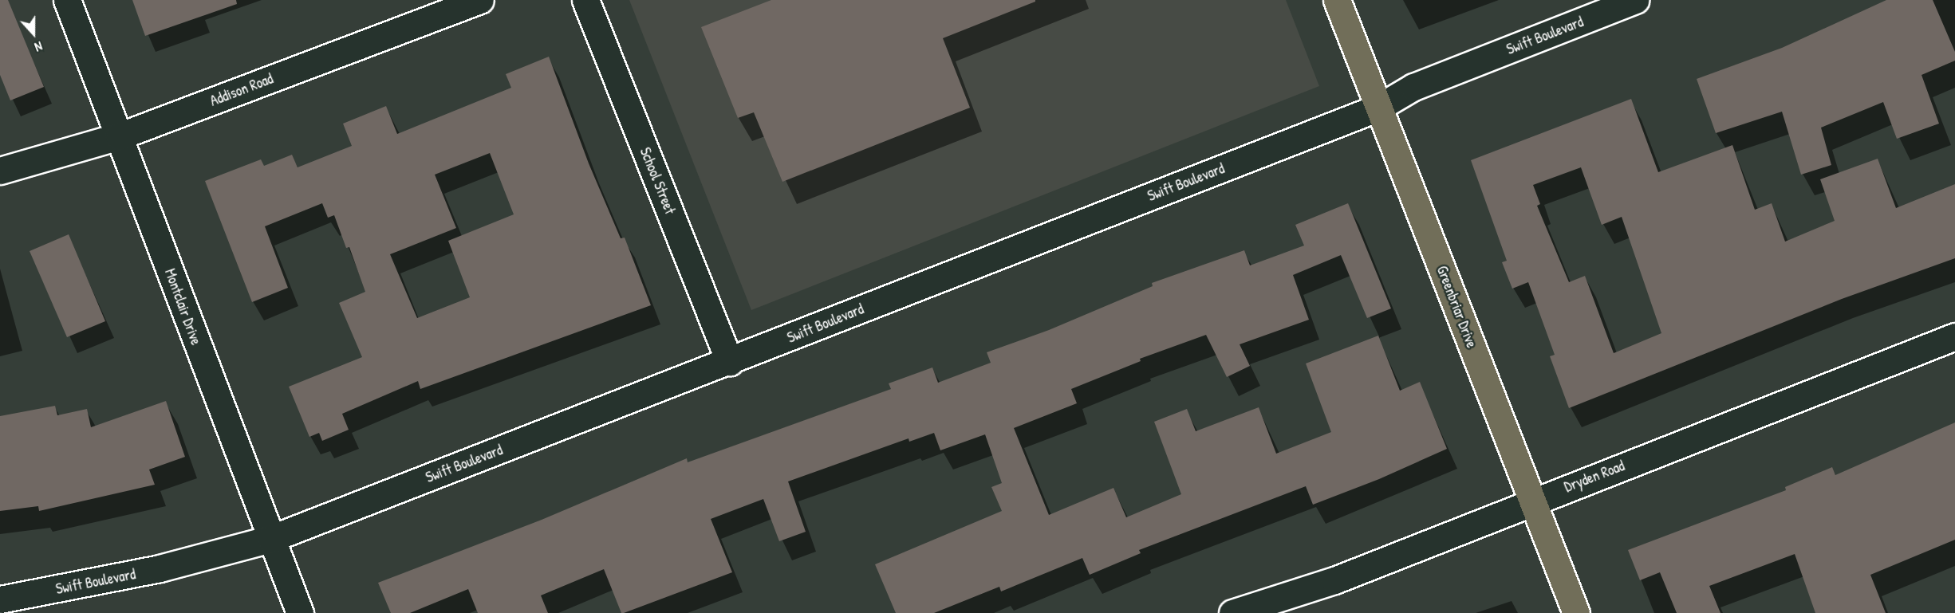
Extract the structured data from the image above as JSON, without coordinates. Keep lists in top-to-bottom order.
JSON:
{
  "streets": {
    "main road": ["Greenbriar Drive"],
    "street": [
      "Swift Boulevard",
      "Addison Road",
      "School Street",
      "Montclair Drive",
      "Dryden Road"
    ]
  },
  "crossings": [
    ["Swift Boulevard", "School Street"],
    ["Swift Boulevard", "Montclair Drive"],
    ["Swift Boulevard", "Greenbriar Drive"],
    ["Addison Road", "Montclair Drive"],
    ["Greenbriar Drive", "Dryden Road"]
  ],
  "north": "bottom"
}
